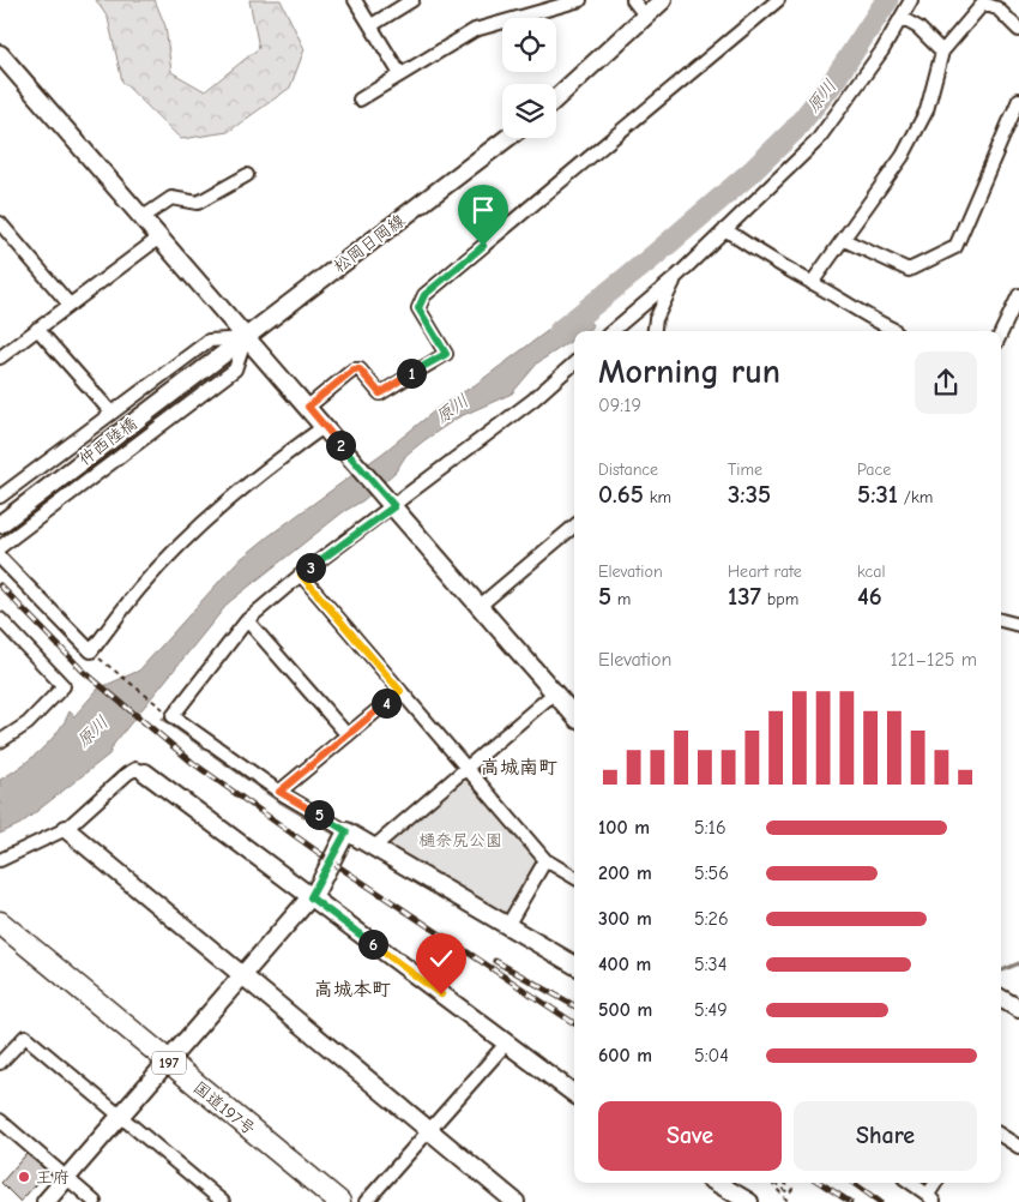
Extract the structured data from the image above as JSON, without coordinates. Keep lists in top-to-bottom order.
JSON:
{
  "streets": {
    "highway": ["197", "国道197号"],
    "street": ["松岡日岡線", "仲西陸橋"]
  },
  "crossings": [
    ["松岡日岡線", "仲西陸橋"]
  ],
  "districts": ["高城南町", "高城本町"],
  "water": ["原川"],
  "parks": ["樋奈尻公園"],
  "places": ["王府"],
  "page": {
    "heading": ["Morning run", "09:19"],
    "pins": [
      "1",
      "2",
      "3",
      "4",
      "5",
      "6"
    ],
    "stats": [
      ["Distance", "0.65 km"],
      ["Time", "3:35"],
      ["Pace", "5:31 /km"],
      ["Elevation", "5 m"],
      ["Heart rate", "137 bpm"],
      ["kcal", "46"]
    ],
    "chart": ["Elevation", "121–125 m"],
    "list": [
      {
        "name": "100 m",
        "note": "5:16"
      },
      {
        "name": "200 m",
        "note": "5:56"
      },
      {
        "name": "300 m",
        "note": "5:26"
      },
      {
        "name": "400 m",
        "note": "5:34"
      },
      {
        "name": "500 m",
        "note": "5:49"
      },
      {
        "name": "600 m",
        "note": "5:04"
      }
    ],
    "buttons": ["Save", "Share"]
  }
}
